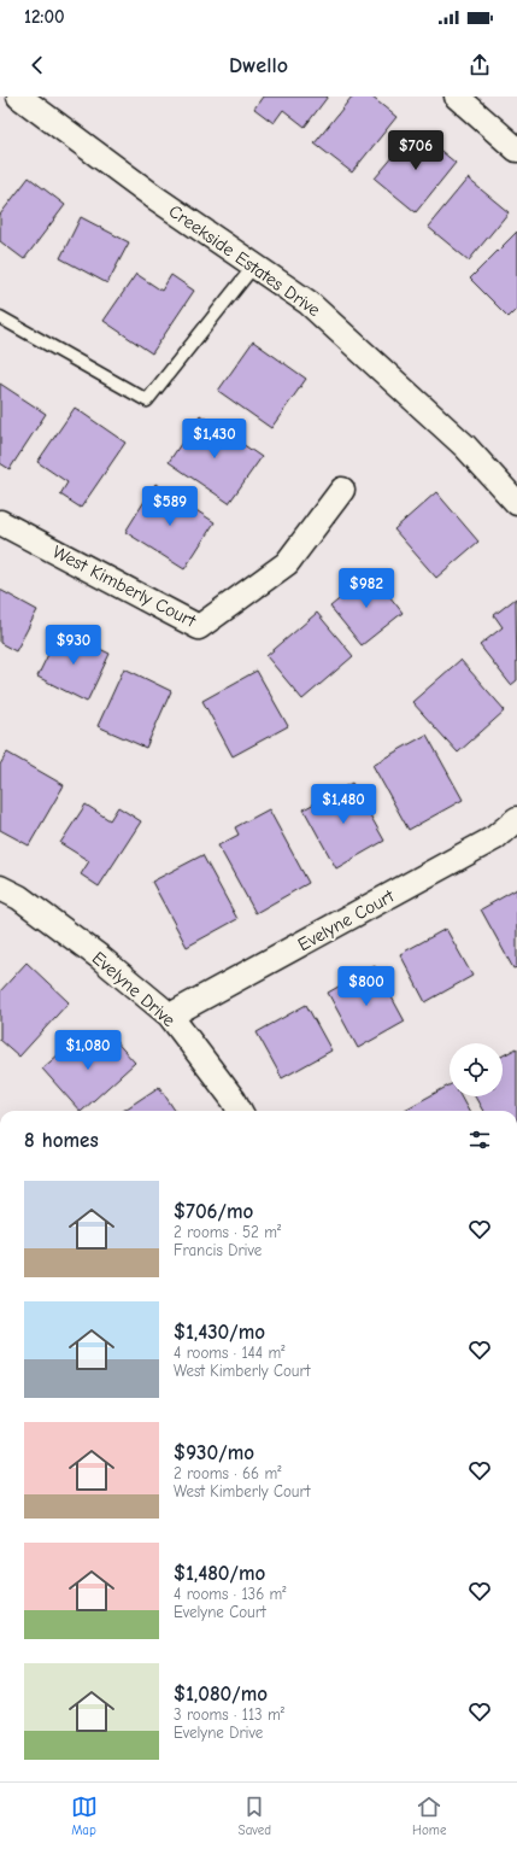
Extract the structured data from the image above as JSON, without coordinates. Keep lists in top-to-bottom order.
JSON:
{
  "streets": {
    "street": [
      "Creekside Estates Drive",
      "West Kimberly Court",
      "Evelyne Court",
      "Evelyne Drive"
    ]
  },
  "crossings": [
    ["Evelyne Court", "Evelyne Drive"]
  ],
  "page": {
    "status": "12:00",
    "header": "Dwello",
    "price": [
      "$706",
      "$1,430",
      "$589",
      "$982",
      "$930",
      "$1,480",
      "$800",
      "$1,080"
    ],
    "heading": "8 homes",
    "list": [
      {
        "name": "$706/mo",
        "note": "2 rooms · 52 m² · Francis Drive"
      },
      {
        "name": "$1,430/mo",
        "note": "4 rooms · 144 m² · West Kimberly Court"
      },
      {
        "name": "$930/mo",
        "note": "2 rooms · 66 m² · West Kimberly Court"
      },
      {
        "name": "$1,480/mo",
        "note": "4 rooms · 136 m² · Evelyne Court"
      },
      {
        "name": "$1,080/mo",
        "note": "3 rooms · 113 m² · Evelyne Drive"
      }
    ],
    "tabs": ["Map", "Saved", "Home"]
  }
}
